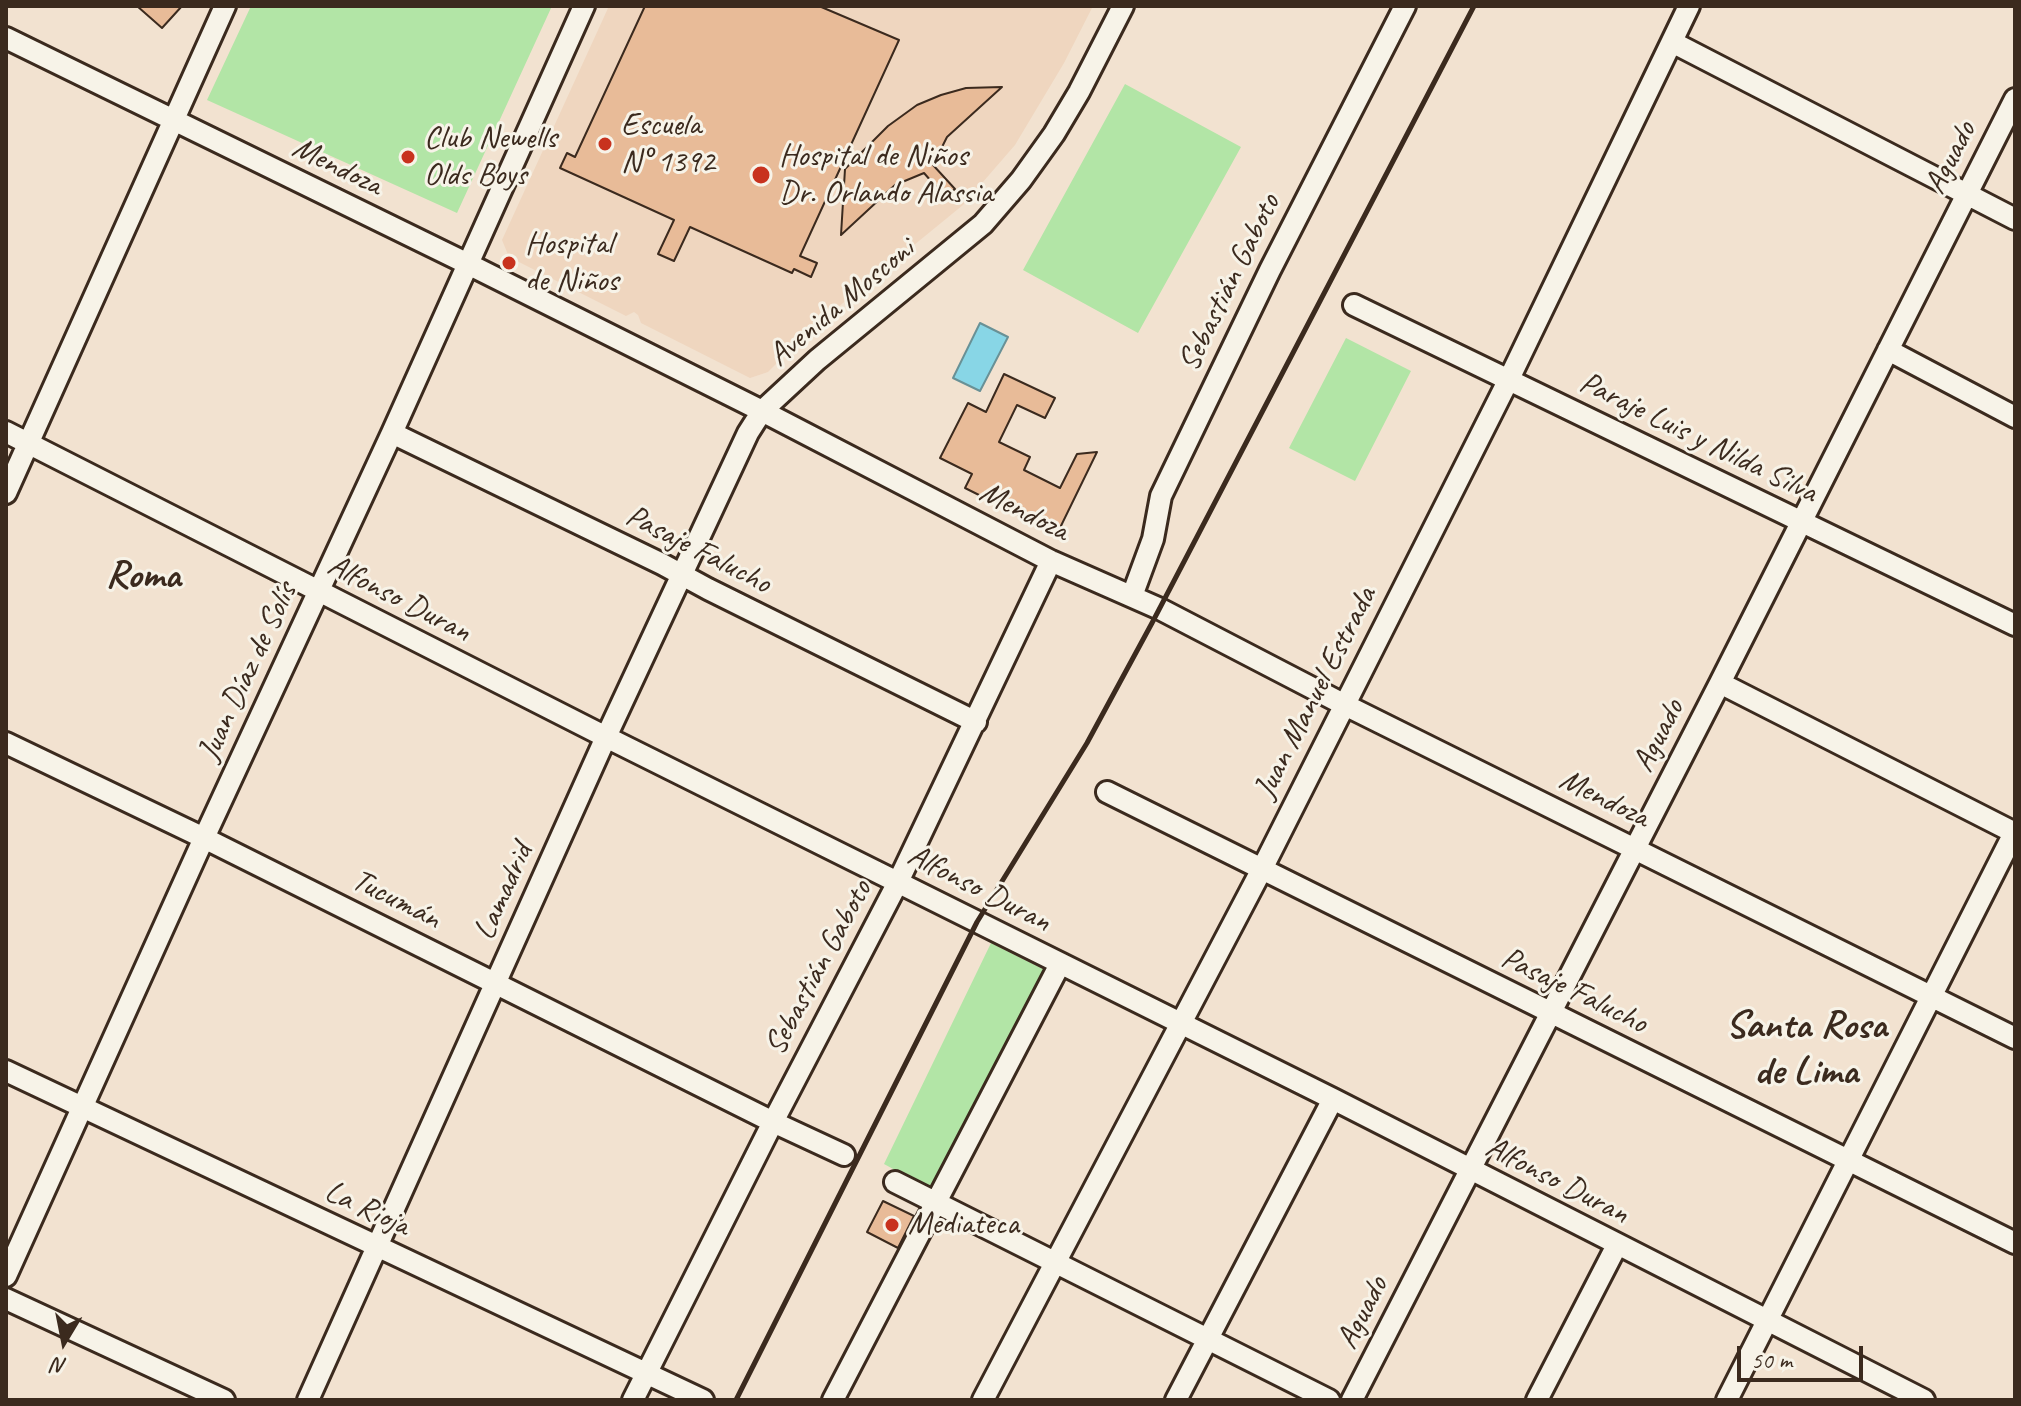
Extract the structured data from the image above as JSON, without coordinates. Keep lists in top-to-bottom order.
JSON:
{
  "streets": {
    "street": [
      "Aguado",
      "Mendoza",
      "Sebastián Gaboto",
      "Avenida Mosconi",
      "Paraje Luis y Nilda Silva",
      "Pasaje Falucho",
      "Alfonso Duran",
      "Juan Díaz de Solís",
      "Juan Manuel Estrada",
      "Lamadrid",
      "Tucumán",
      "La Rioja"
    ]
  },
  "crossings": [
    ["Aguado", "Mendoza"],
    ["Aguado", "Paraje Luis y Nilda Silva"],
    ["Aguado", "Pasaje Falucho"],
    ["Aguado", "Alfonso Duran"],
    ["Mendoza", "Sebastián Gaboto"],
    ["Mendoza", "Avenida Mosconi"],
    ["Mendoza", "Juan Díaz de Solís"],
    ["Mendoza", "Juan Manuel Estrada"],
    ["Mendoza", "Lamadrid"],
    ["Sebastián Gaboto", "Pasaje Falucho"],
    ["Sebastián Gaboto", "Alfonso Duran"],
    ["Sebastián Gaboto", "Tucumán"],
    ["Sebastián Gaboto", "La Rioja"],
    ["Avenida Mosconi", "Lamadrid"],
    ["Paraje Luis y Nilda Silva", "Juan Manuel Estrada"],
    ["Pasaje Falucho", "Juan Díaz de Solís"],
    ["Pasaje Falucho", "Juan Manuel Estrada"],
    ["Pasaje Falucho", "Lamadrid"],
    ["Alfonso Duran", "Juan Díaz de Solís"],
    ["Alfonso Duran", "Juan Manuel Estrada"],
    ["Alfonso Duran", "Lamadrid"],
    ["Juan Díaz de Solís", "Tucumán"],
    ["Juan Díaz de Solís", "La Rioja"],
    ["Lamadrid", "Tucumán"],
    ["Lamadrid", "La Rioja"]
  ],
  "districts": ["Roma", "Santa Rosa de Lima"],
  "places": [
    "Escuela N° 1392",
    "Club Newells Olds Boys",
    "Hospital de Niños Dr. Orlando Alassia",
    "Hospital de Niños",
    "Mediateca"
  ],
  "scale_bar": "50 m",
  "north": "bottom"
}
